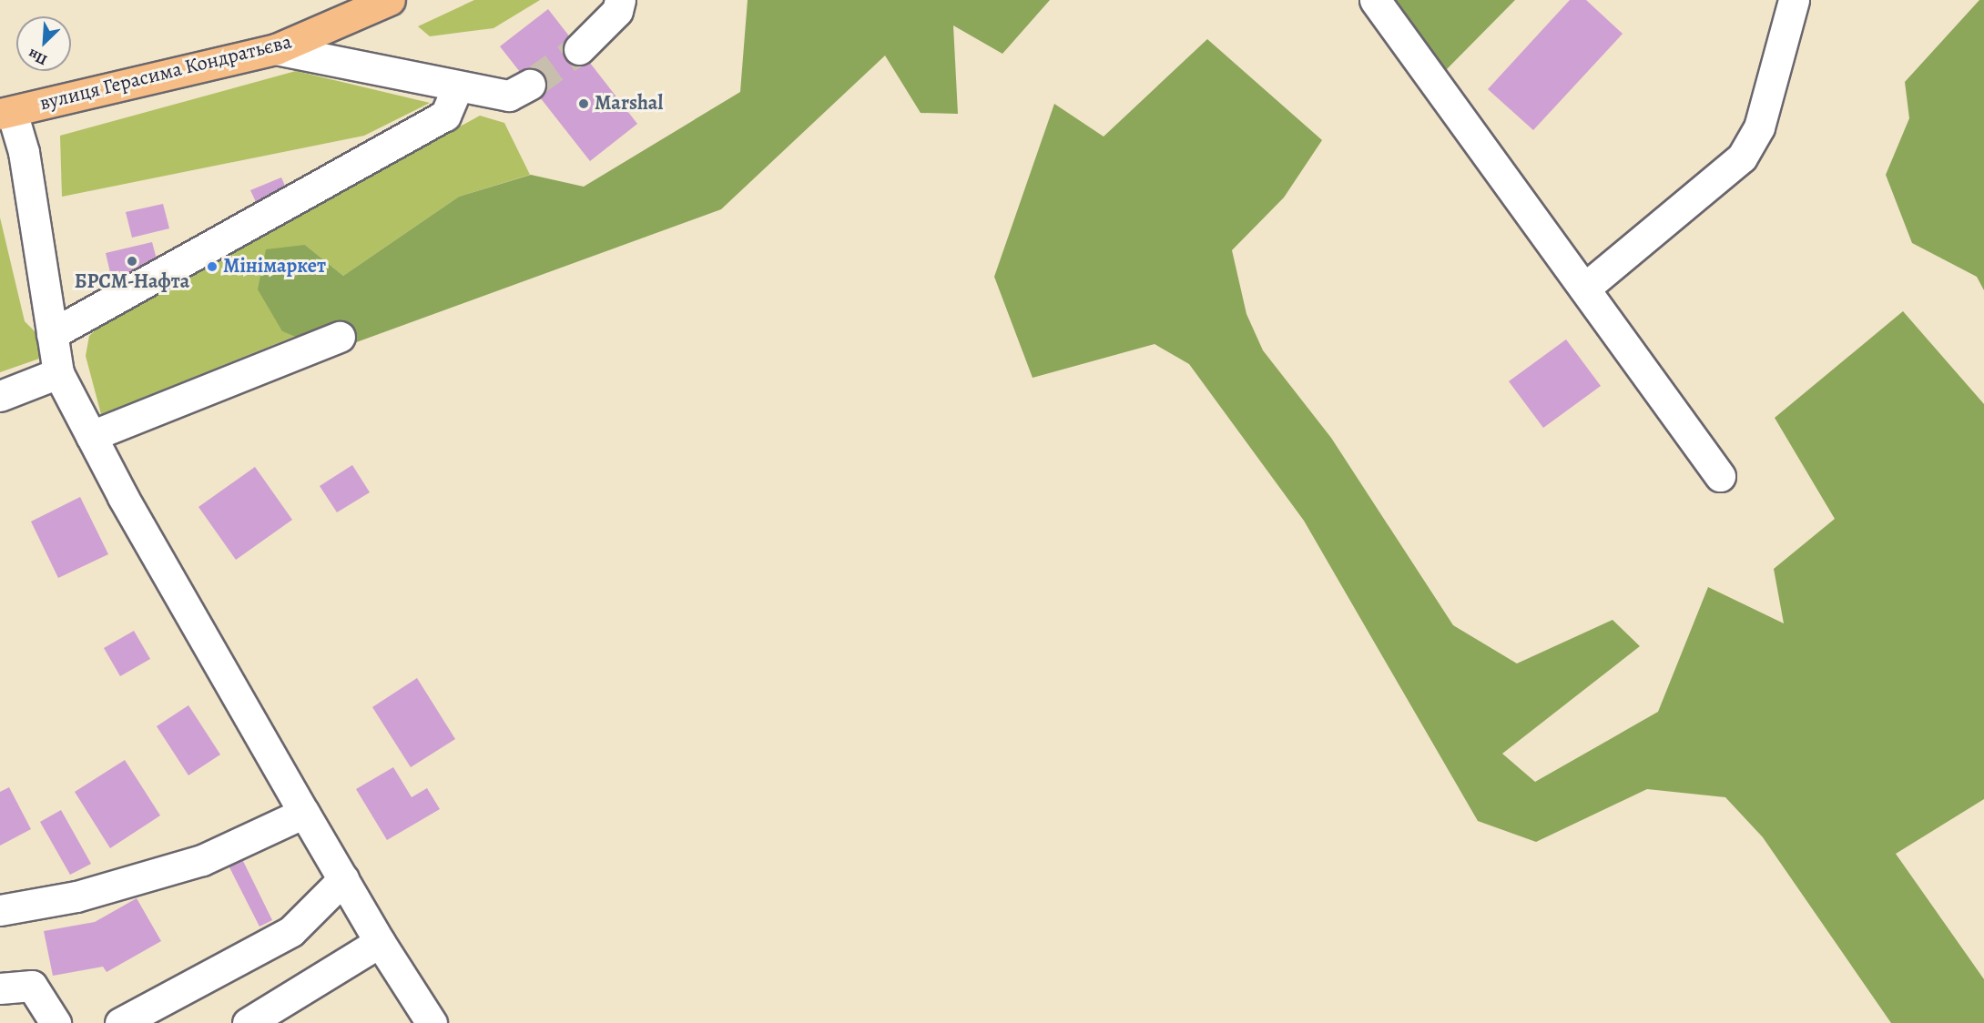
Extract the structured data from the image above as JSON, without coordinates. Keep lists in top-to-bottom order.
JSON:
{
  "streets": {
    "main road": ["вулиця Герасима Кондратьєва"]
  },
  "places": ["Marshal", "БРСМ-Нафта", "Мінімаркет"],
  "north": "bottom left"
}
